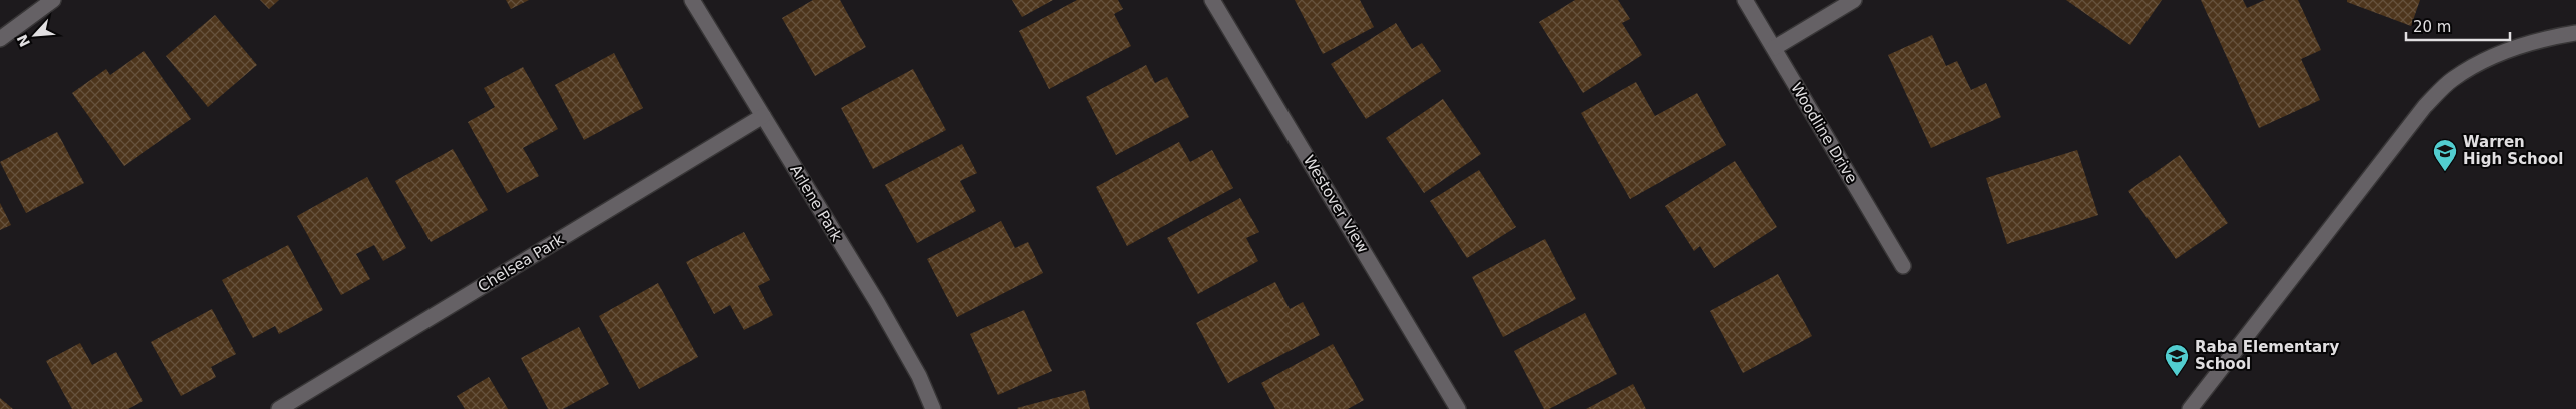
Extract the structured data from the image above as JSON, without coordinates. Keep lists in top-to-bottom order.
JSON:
{
  "streets": {
    "street": [
      "Woodline Drive",
      "Arlene Park",
      "Westover View",
      "Chelsea Park"
    ]
  },
  "crossings": [
    ["Arlene Park", "Chelsea Park"]
  ],
  "places": {
    "school or university": ["Warren High School", "Raba Elementary School"]
  },
  "scale_bar": "20 m",
  "north": "bottom left"
}
